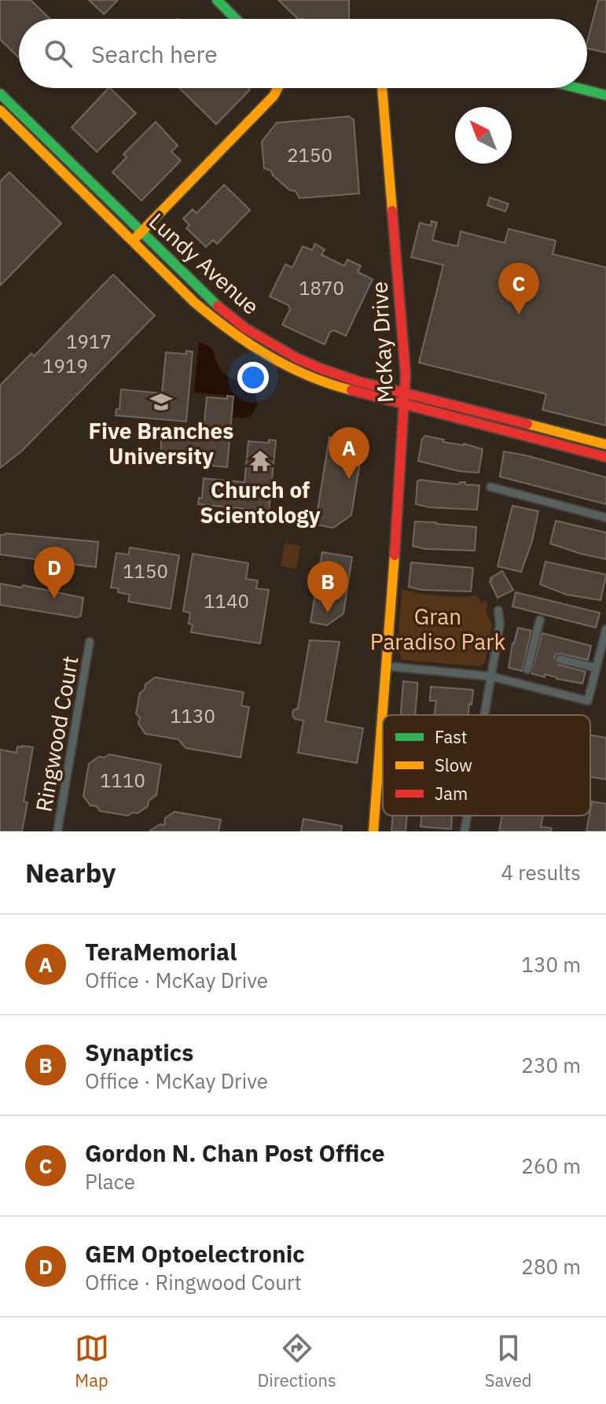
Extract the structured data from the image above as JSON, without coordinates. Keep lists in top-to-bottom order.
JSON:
{
  "streets": {
    "main road": ["Lundy Avenue", "McKay Drive"],
    "street": ["Ringwood Court"]
  },
  "crossings": [
    ["Lundy Avenue", "McKay Drive"]
  ],
  "parks": ["Gran Paradiso Park"],
  "places": {
    "school or university": ["Five Branches University"],
    "temple": ["Church of Scientology"]
  },
  "house_numbers": [
    "2150",
    "1870",
    "1917",
    "1919",
    "1150",
    "1140",
    "1130",
    "1110"
  ],
  "legend": ["Fast", "Slow", "Jam"],
  "north": "top left",
  "page": {
    "search": "Search here",
    "pins": [
      "C",
      "A",
      "D",
      "B"
    ],
    "heading": ["Nearby", "4 results"],
    "list": [
      {
        "mark": "A",
        "name": "TeraMemorial",
        "note": "Office · McKay Drive",
        "value": "130 m"
      },
      {
        "mark": "B",
        "name": "Synaptics",
        "note": "Office · McKay Drive",
        "value": "230 m"
      },
      {
        "mark": "C",
        "name": "Gordon N. Chan Post Office",
        "note": "Place",
        "value": "260 m"
      },
      {
        "mark": "D",
        "name": "GEM Optoelectronic",
        "note": "Office · Ringwood Court",
        "value": "280 m"
      }
    ],
    "nav": ["Map", "Directions", "Saved"]
  }
}
